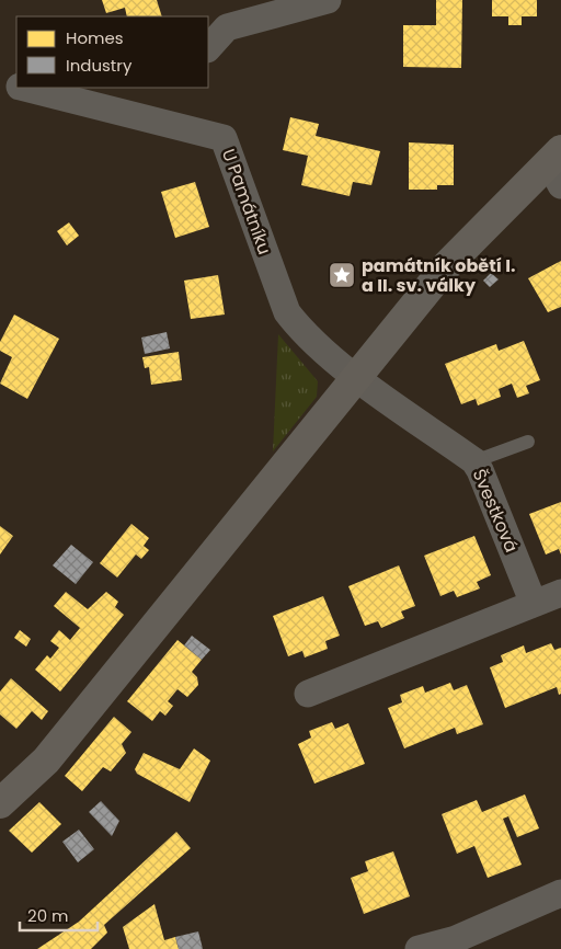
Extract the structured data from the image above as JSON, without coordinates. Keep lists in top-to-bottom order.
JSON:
{
  "streets": {
    "street": ["U Památníku", "Švestková"]
  },
  "crossings": [
    ["U Památníku", "Švestková"]
  ],
  "places": {
    "place": ["památník obětí I. a II. sv. války"]
  },
  "legend": ["Homes", "Industry"],
  "scale_bar": "20 m"
}
